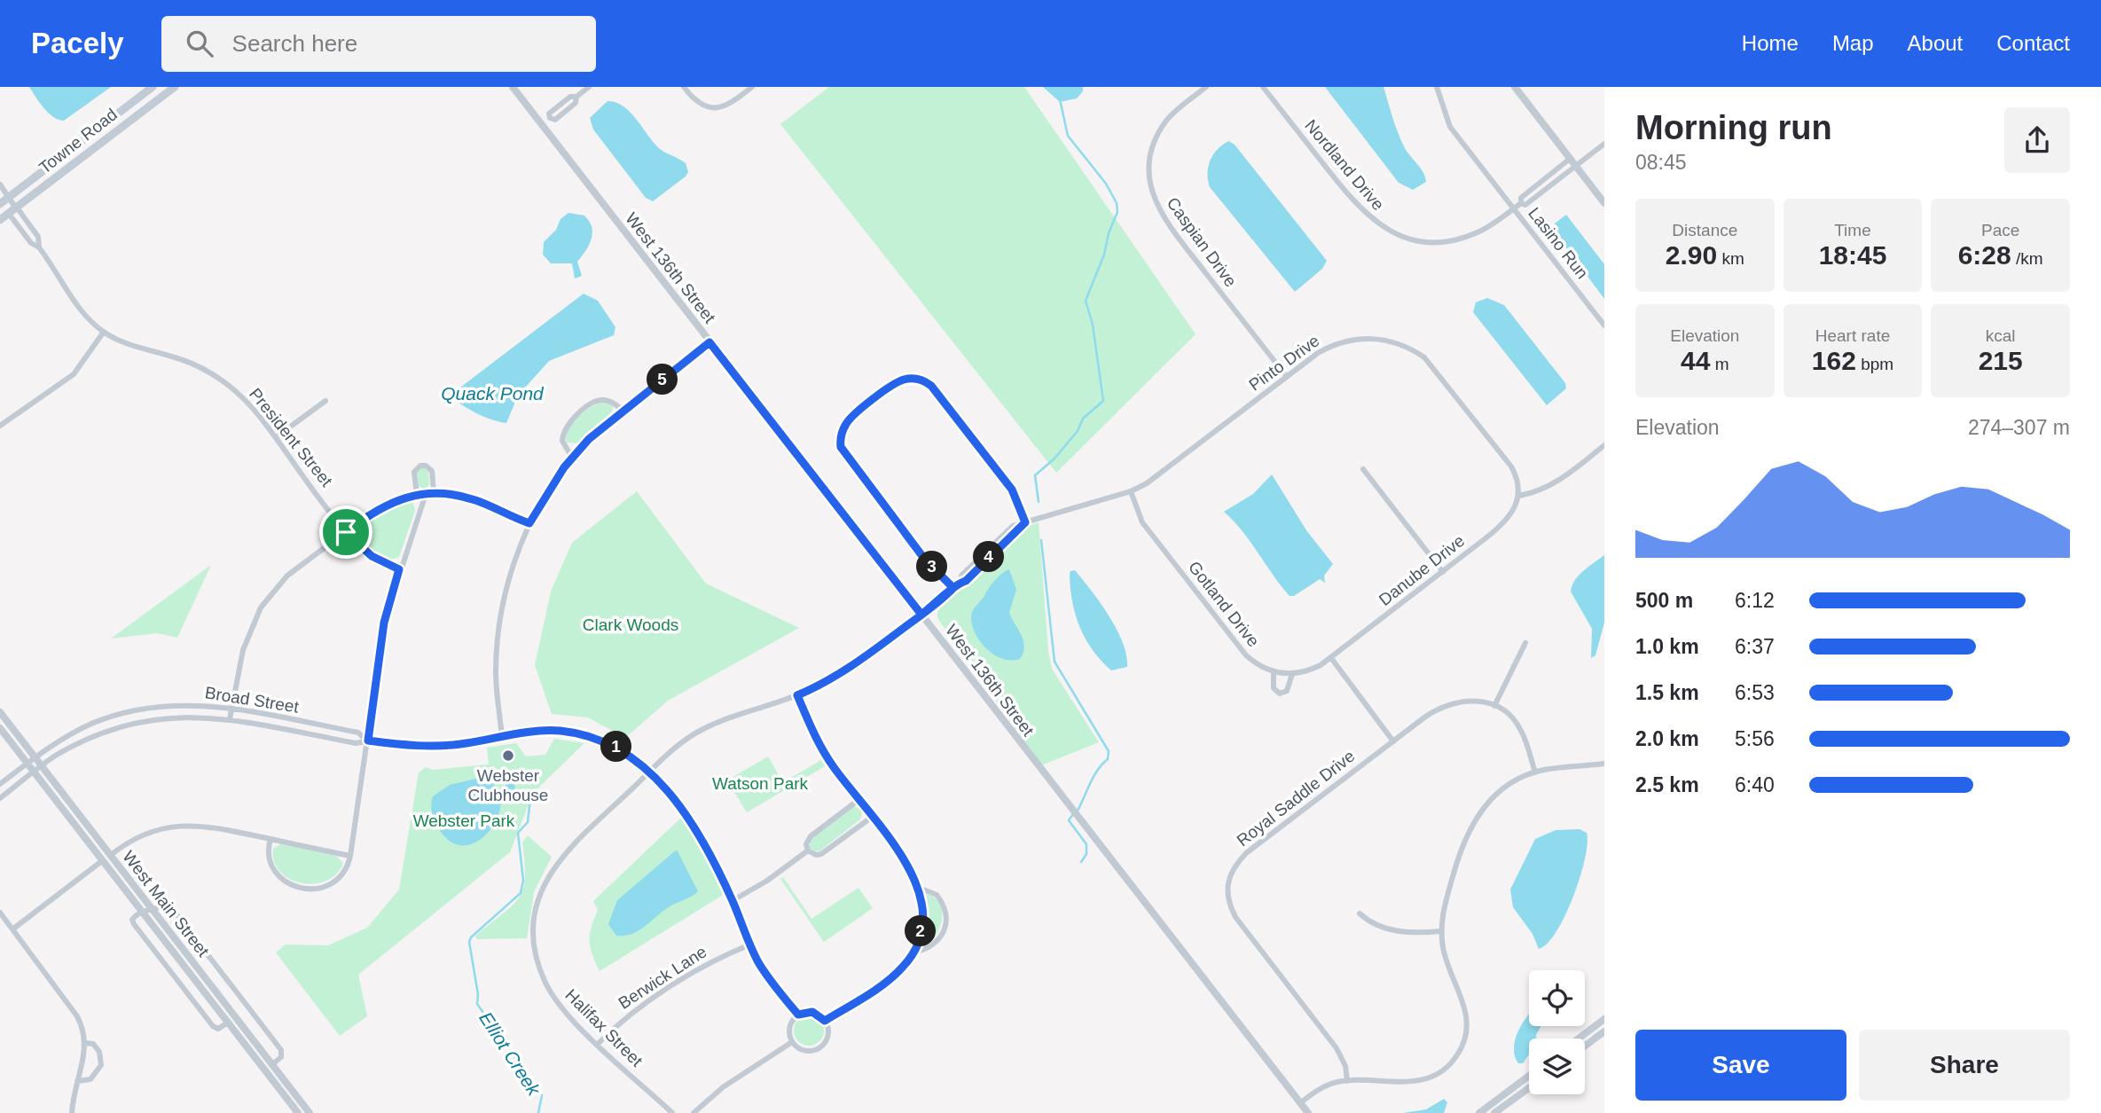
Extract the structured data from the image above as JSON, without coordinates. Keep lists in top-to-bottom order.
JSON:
{
  "streets": {
    "main road": ["Towne Road"],
    "street": [
      "Nordland Drive",
      "Caspian Drive",
      "Lasino Run",
      "West 136th Street",
      "Pinto Drive",
      "President Street",
      "Danube Drive",
      "Gotland Drive",
      "Broad Street",
      "Royal Saddle Drive",
      "West Main Street",
      "Berwick Lane",
      "Halifax Street"
    ]
  },
  "crossings": [
    ["Towne Road", "President Street"],
    ["Nordland Drive", "Lasino Run"],
    ["Caspian Drive", "Pinto Drive"],
    ["West 136th Street", "Pinto Drive"],
    ["Pinto Drive", "Danube Drive"],
    ["Pinto Drive", "Gotland Drive"],
    ["Pinto Drive", "Halifax Street"],
    ["Danube Drive", "Gotland Drive"],
    ["Broad Street", "West Main Street"],
    ["Broad Street", "Berwick Lane"],
    ["Broad Street", "Halifax Street"],
    ["Berwick Lane", "Halifax Street"]
  ],
  "water": ["Quack Pond", "Elliot Creek"],
  "parks": ["Clark Woods", "Watson Park", "Webster Park"],
  "places": ["Webster Clubhouse"],
  "page": {
    "header": "Pacely",
    "search": "Search here",
    "nav": [
      "Home",
      "Map",
      "About",
      "Contact"
    ],
    "heading": ["Morning run", "08:45"],
    "stats": [
      ["Distance", "2.90 km"],
      ["Time", "18:45"],
      ["Pace", "6:28 /km"],
      ["Elevation", "44 m"],
      ["Heart rate", "162 bpm"],
      ["kcal", "215"]
    ],
    "pins": [
      "5",
      "4",
      "3",
      "1",
      "2"
    ],
    "chart": ["Elevation", "274–307 m"],
    "list": [
      {
        "name": "500 m",
        "note": "6:12"
      },
      {
        "name": "1.0 km",
        "note": "6:37"
      },
      {
        "name": "1.5 km",
        "note": "6:53"
      },
      {
        "name": "2.0 km",
        "note": "5:56"
      },
      {
        "name": "2.5 km",
        "note": "6:40"
      }
    ],
    "buttons": ["Save", "Share"]
  }
}
